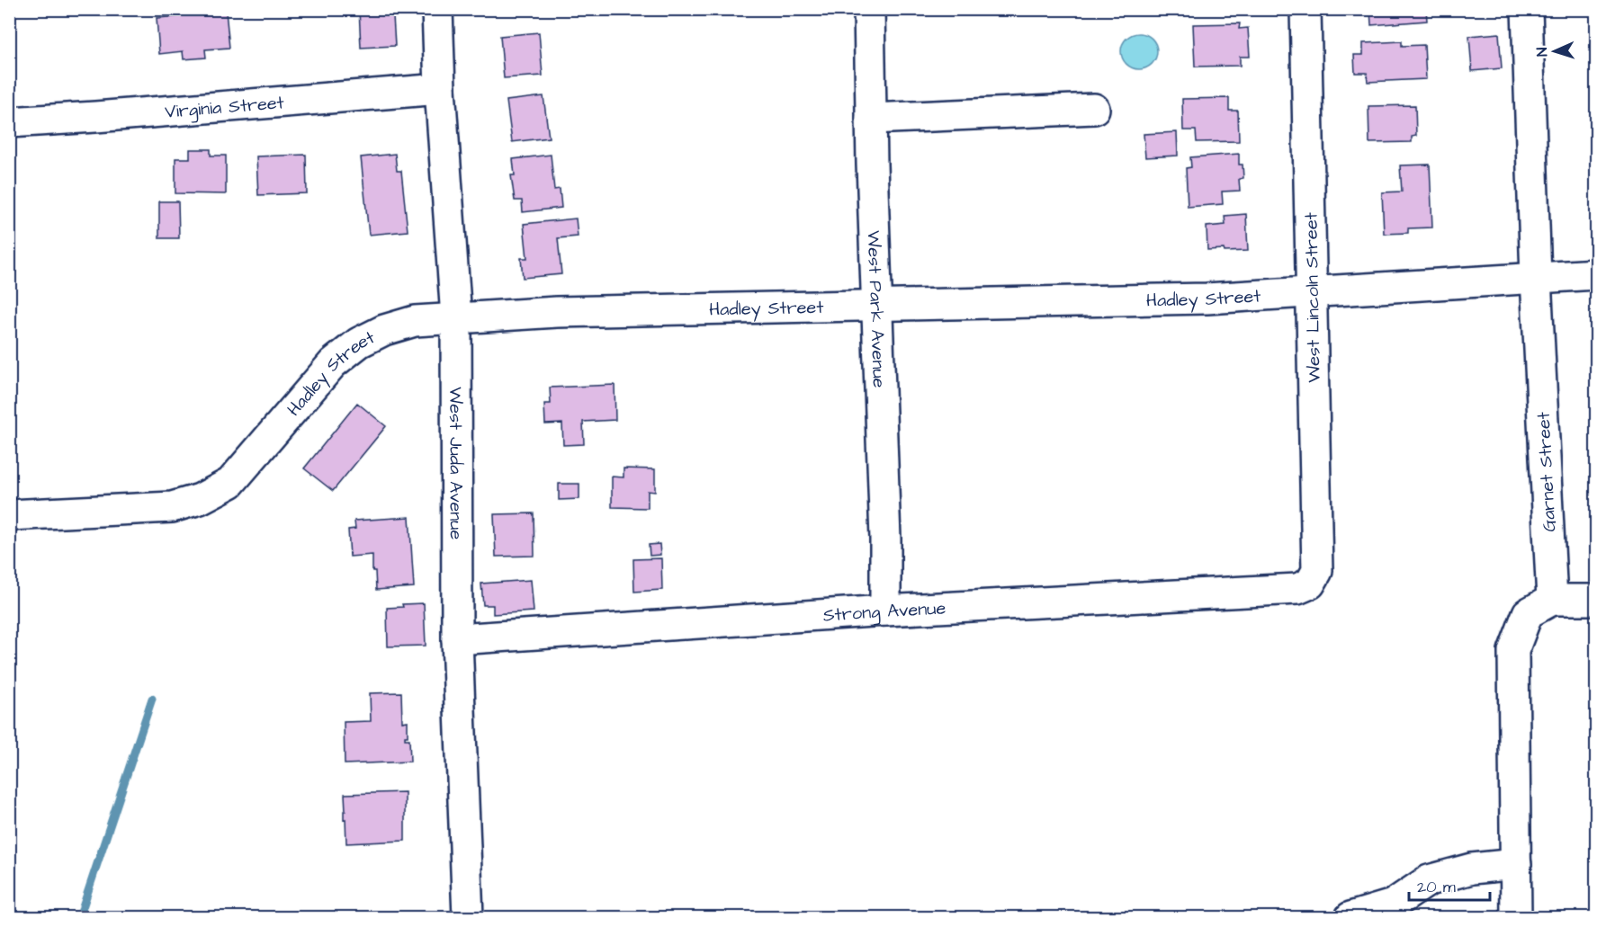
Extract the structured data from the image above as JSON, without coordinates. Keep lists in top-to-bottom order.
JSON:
{
  "streets": {
    "street": [
      "Virginia Street",
      "Hadley Street",
      "West Lincoln Street",
      "West Park Avenue",
      "West Juda Avenue",
      "Garnet Street",
      "Strong Avenue"
    ]
  },
  "crossings": [
    ["Virginia Street", "West Juda Avenue"],
    ["Hadley Street", "West Lincoln Street"],
    ["Hadley Street", "West Park Avenue"],
    ["Hadley Street", "West Juda Avenue"],
    ["Hadley Street", "Garnet Street"],
    ["West Lincoln Street", "Strong Avenue"],
    ["West Park Avenue", "Strong Avenue"],
    ["West Juda Avenue", "Strong Avenue"]
  ],
  "scale_bar": "20 m",
  "north": "left"
}
